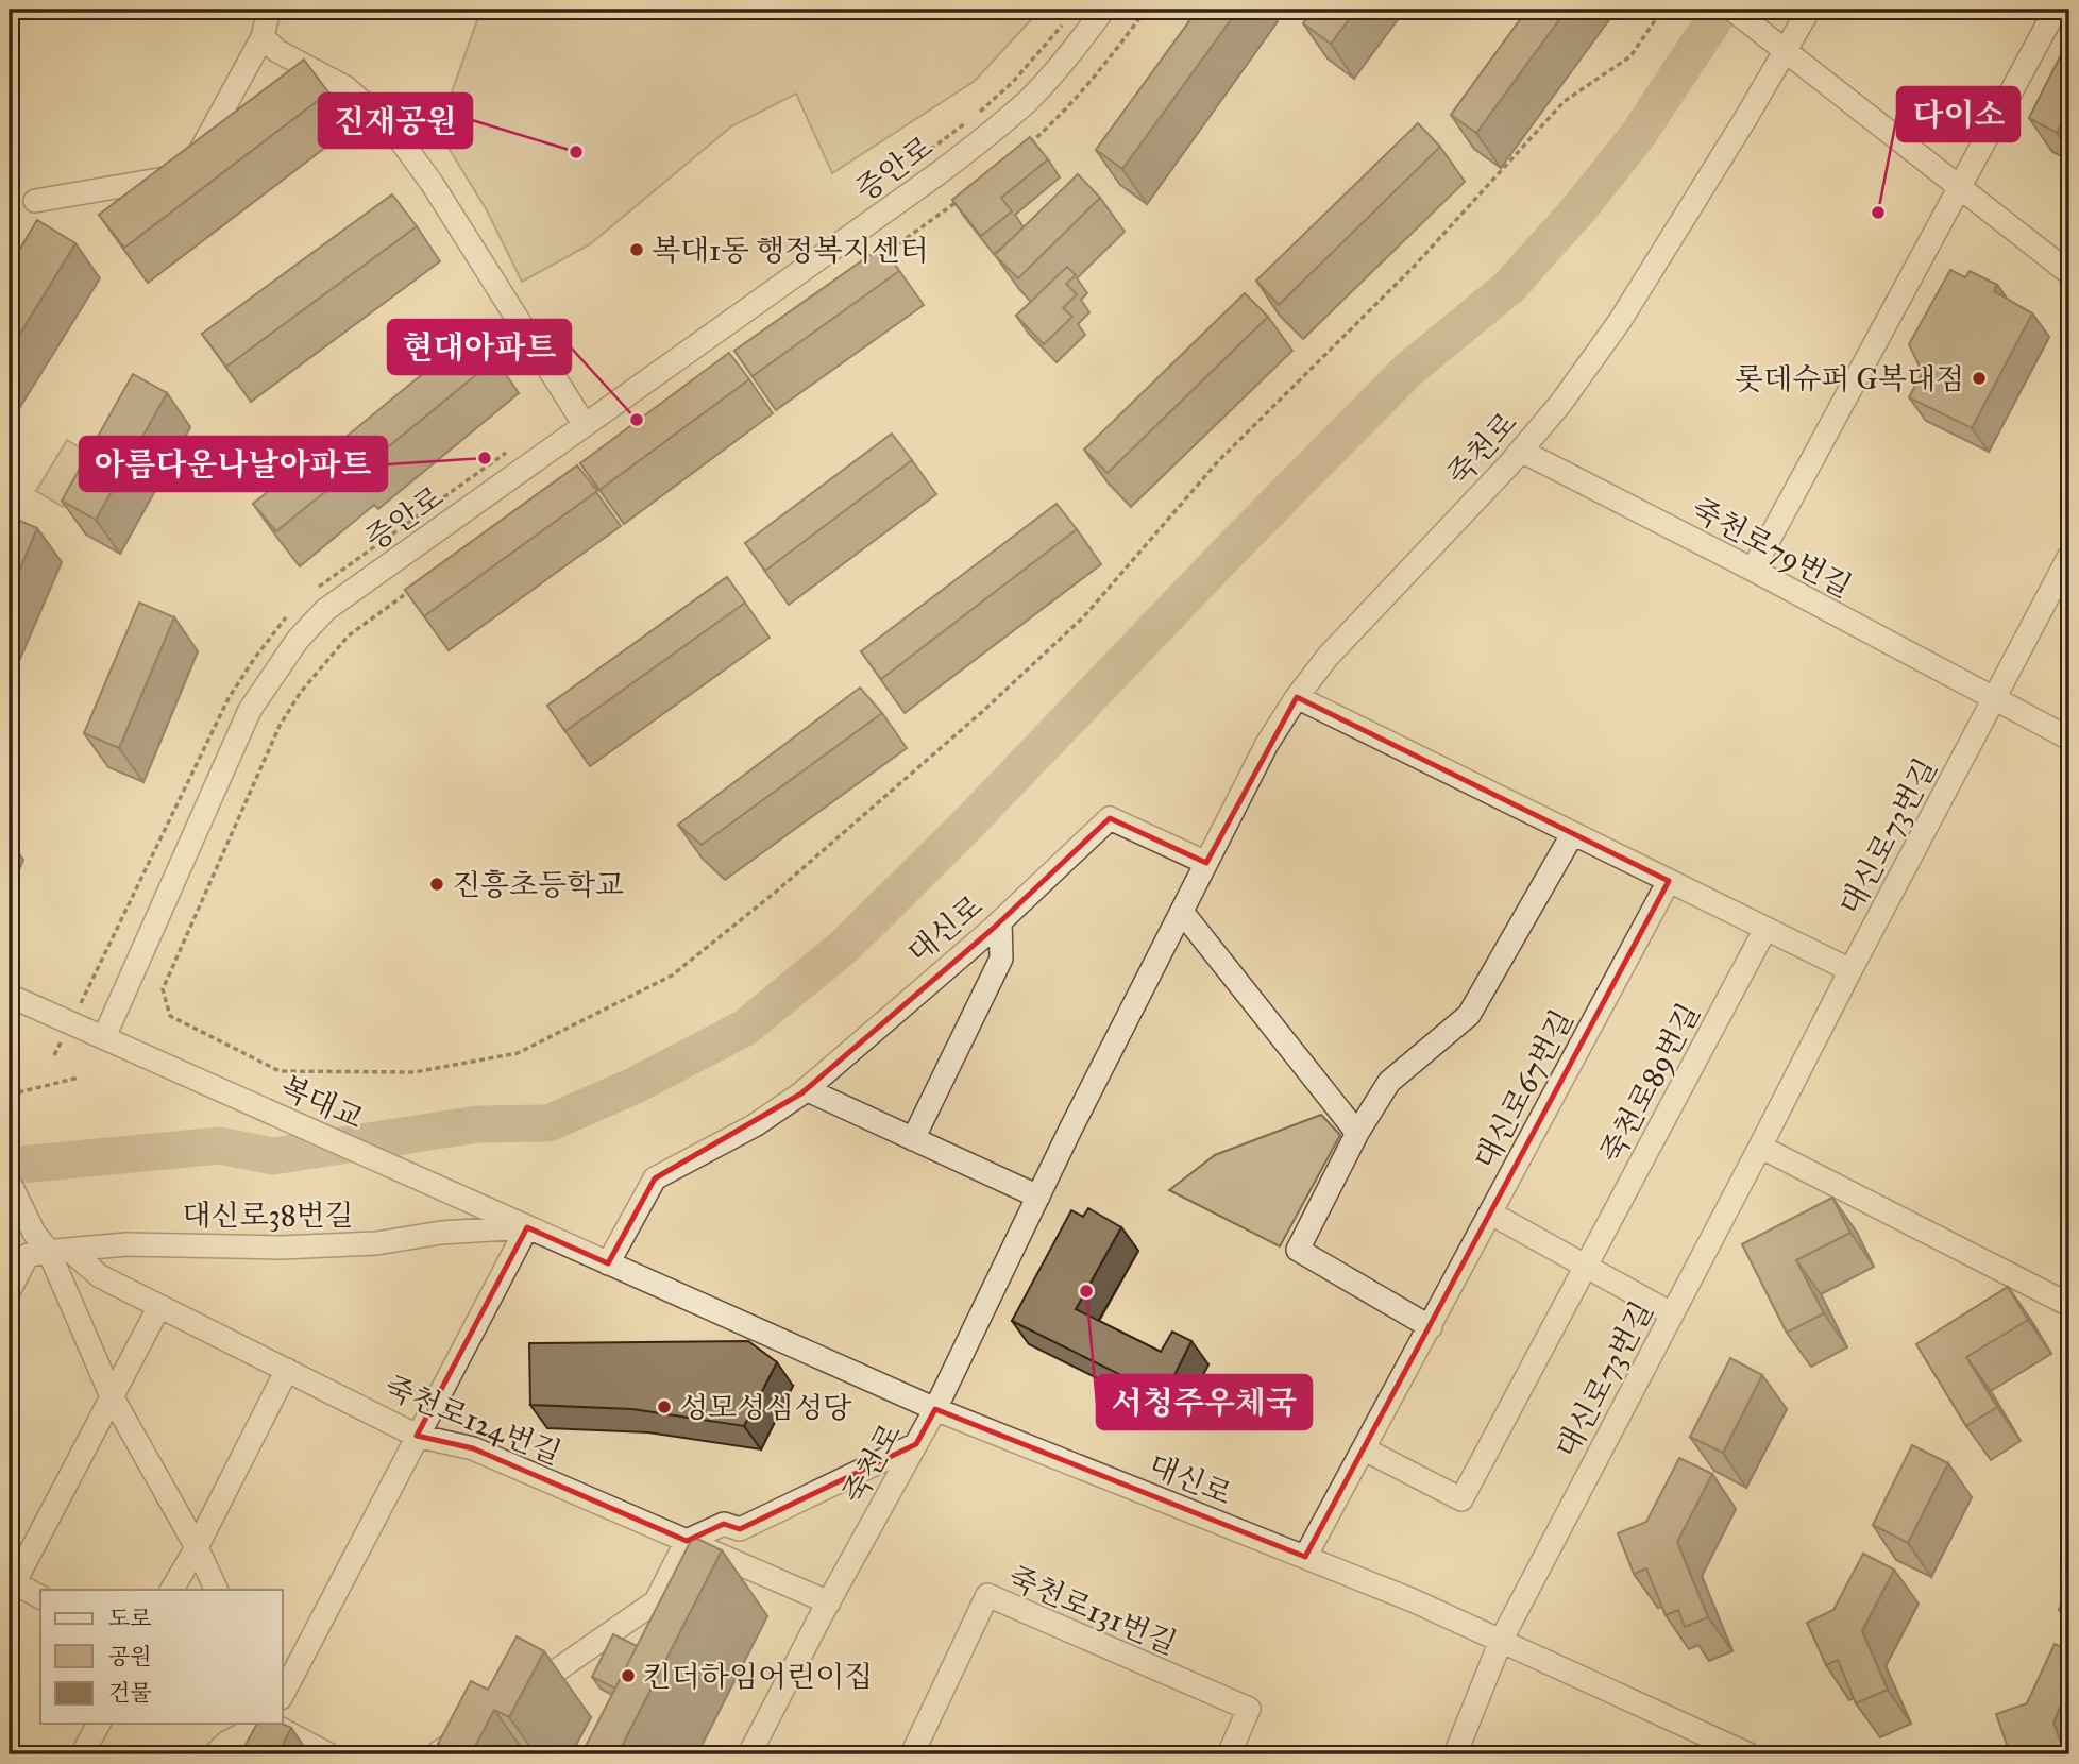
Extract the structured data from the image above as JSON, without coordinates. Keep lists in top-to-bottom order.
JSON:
{
  "streets": {
    "street": [
      "증안로",
      "죽천로",
      "죽천로79번길",
      "대신로73번길",
      "대신로",
      "죽천로89번길",
      "대신로67번길",
      "복대교",
      "대신로38번길",
      "죽천로124번길",
      "죽천로131번길"
    ]
  },
  "crossings": [
    ["증안로", "복대교"],
    ["죽천로", "죽천로79번길"],
    ["죽천로", "대신로"],
    ["죽천로", "죽천로124번길"],
    ["죽천로79번길", "대신로73번길"],
    ["대신로73번길", "대신로"],
    ["대신로", "대신로67번길"],
    ["대신로", "복대교"],
    ["대신로", "대신로38번길"],
    ["복대교", "대신로38번길"],
    ["대신로38번길", "죽천로124번길"]
  ],
  "places": [
    "진재공원",
    "다이소",
    "복대1동 행정복지센터",
    "롯데슈퍼 G복대점",
    "현대아파트",
    "아름다운나날아파트",
    "진흥초등학교",
    "서청주우체국",
    "성모성심성당",
    "킨더하임어린이집"
  ],
  "legend": ["도로", "공원", "건물"]
}
